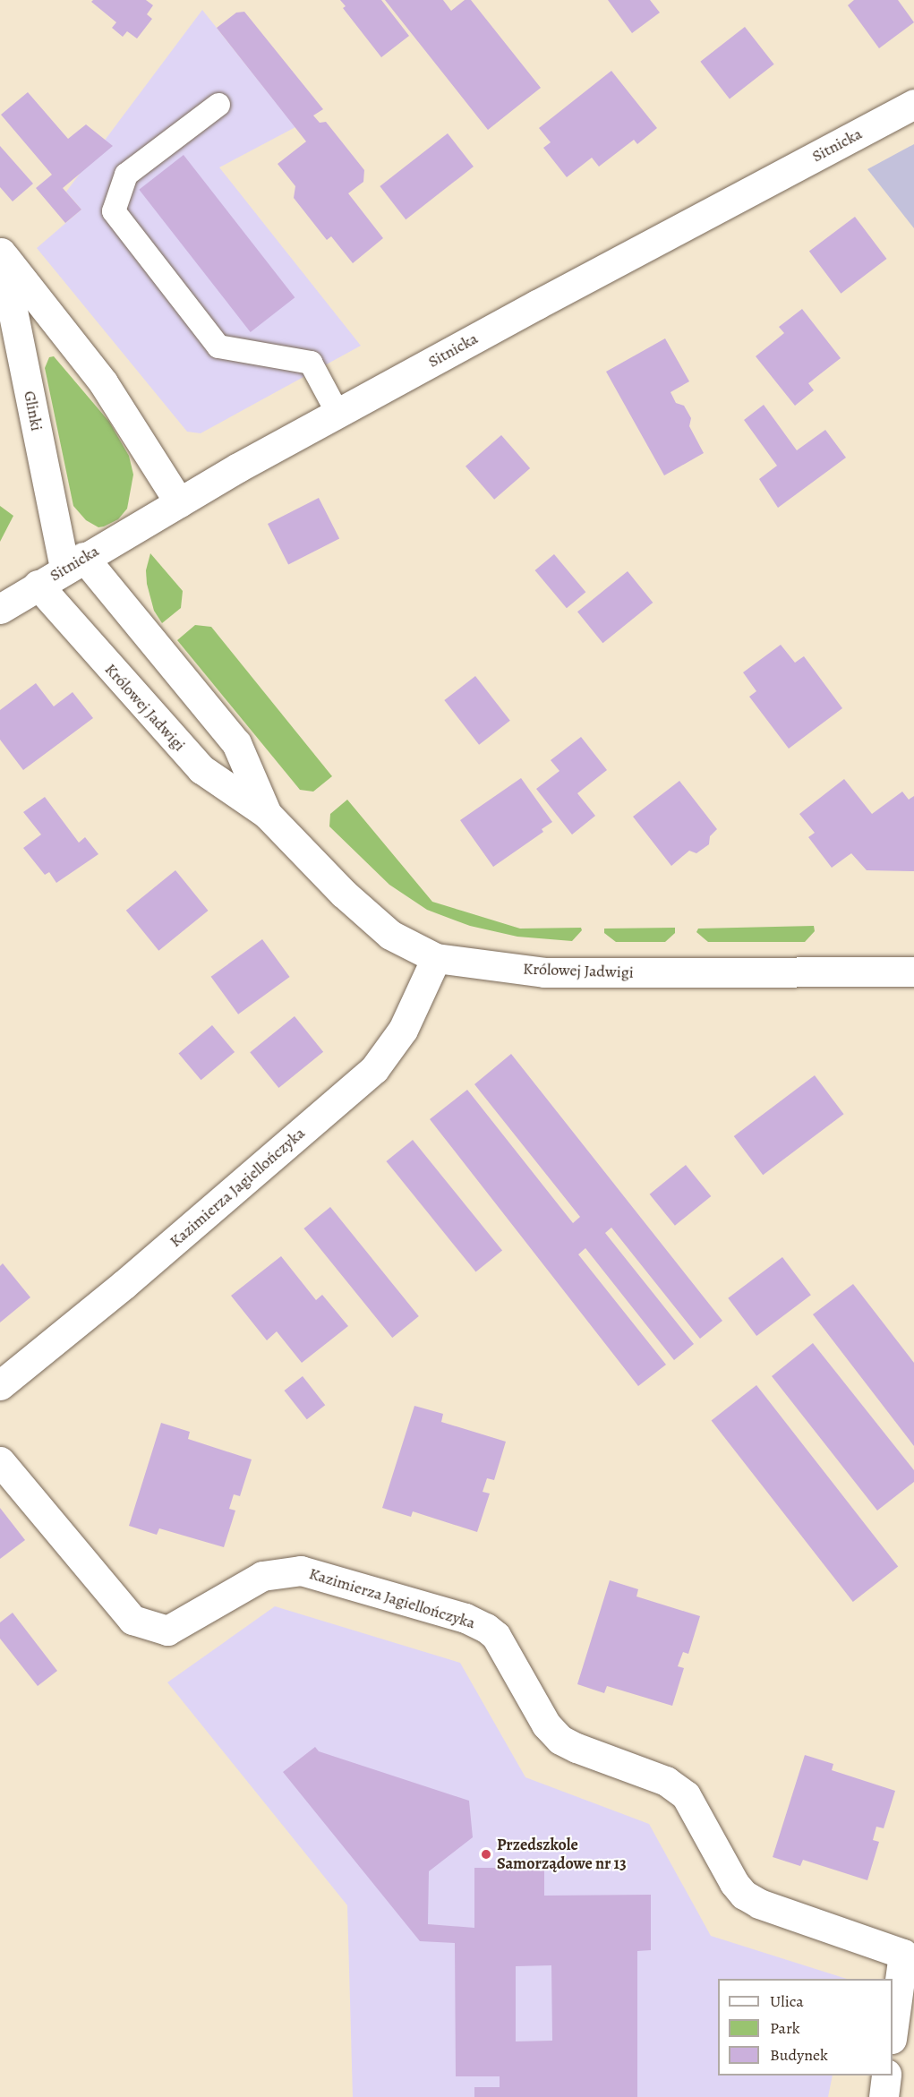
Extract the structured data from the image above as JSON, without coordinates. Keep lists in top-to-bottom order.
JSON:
{
  "streets": {
    "street": [
      "Sitnicka",
      "Glinki",
      "Królowej Jadwigi",
      "Kazimierza Jagiellończyka"
    ]
  },
  "crossings": [
    ["Sitnicka", "Glinki"],
    ["Sitnicka", "Królowej Jadwigi"],
    ["Glinki", "Królowej Jadwigi"],
    ["Królowej Jadwigi", "Kazimierza Jagiellończyka"]
  ],
  "places": ["Przedszkole Samorządowe nr 13"],
  "legend": ["Ulica", "Park", "Budynek"]
}
